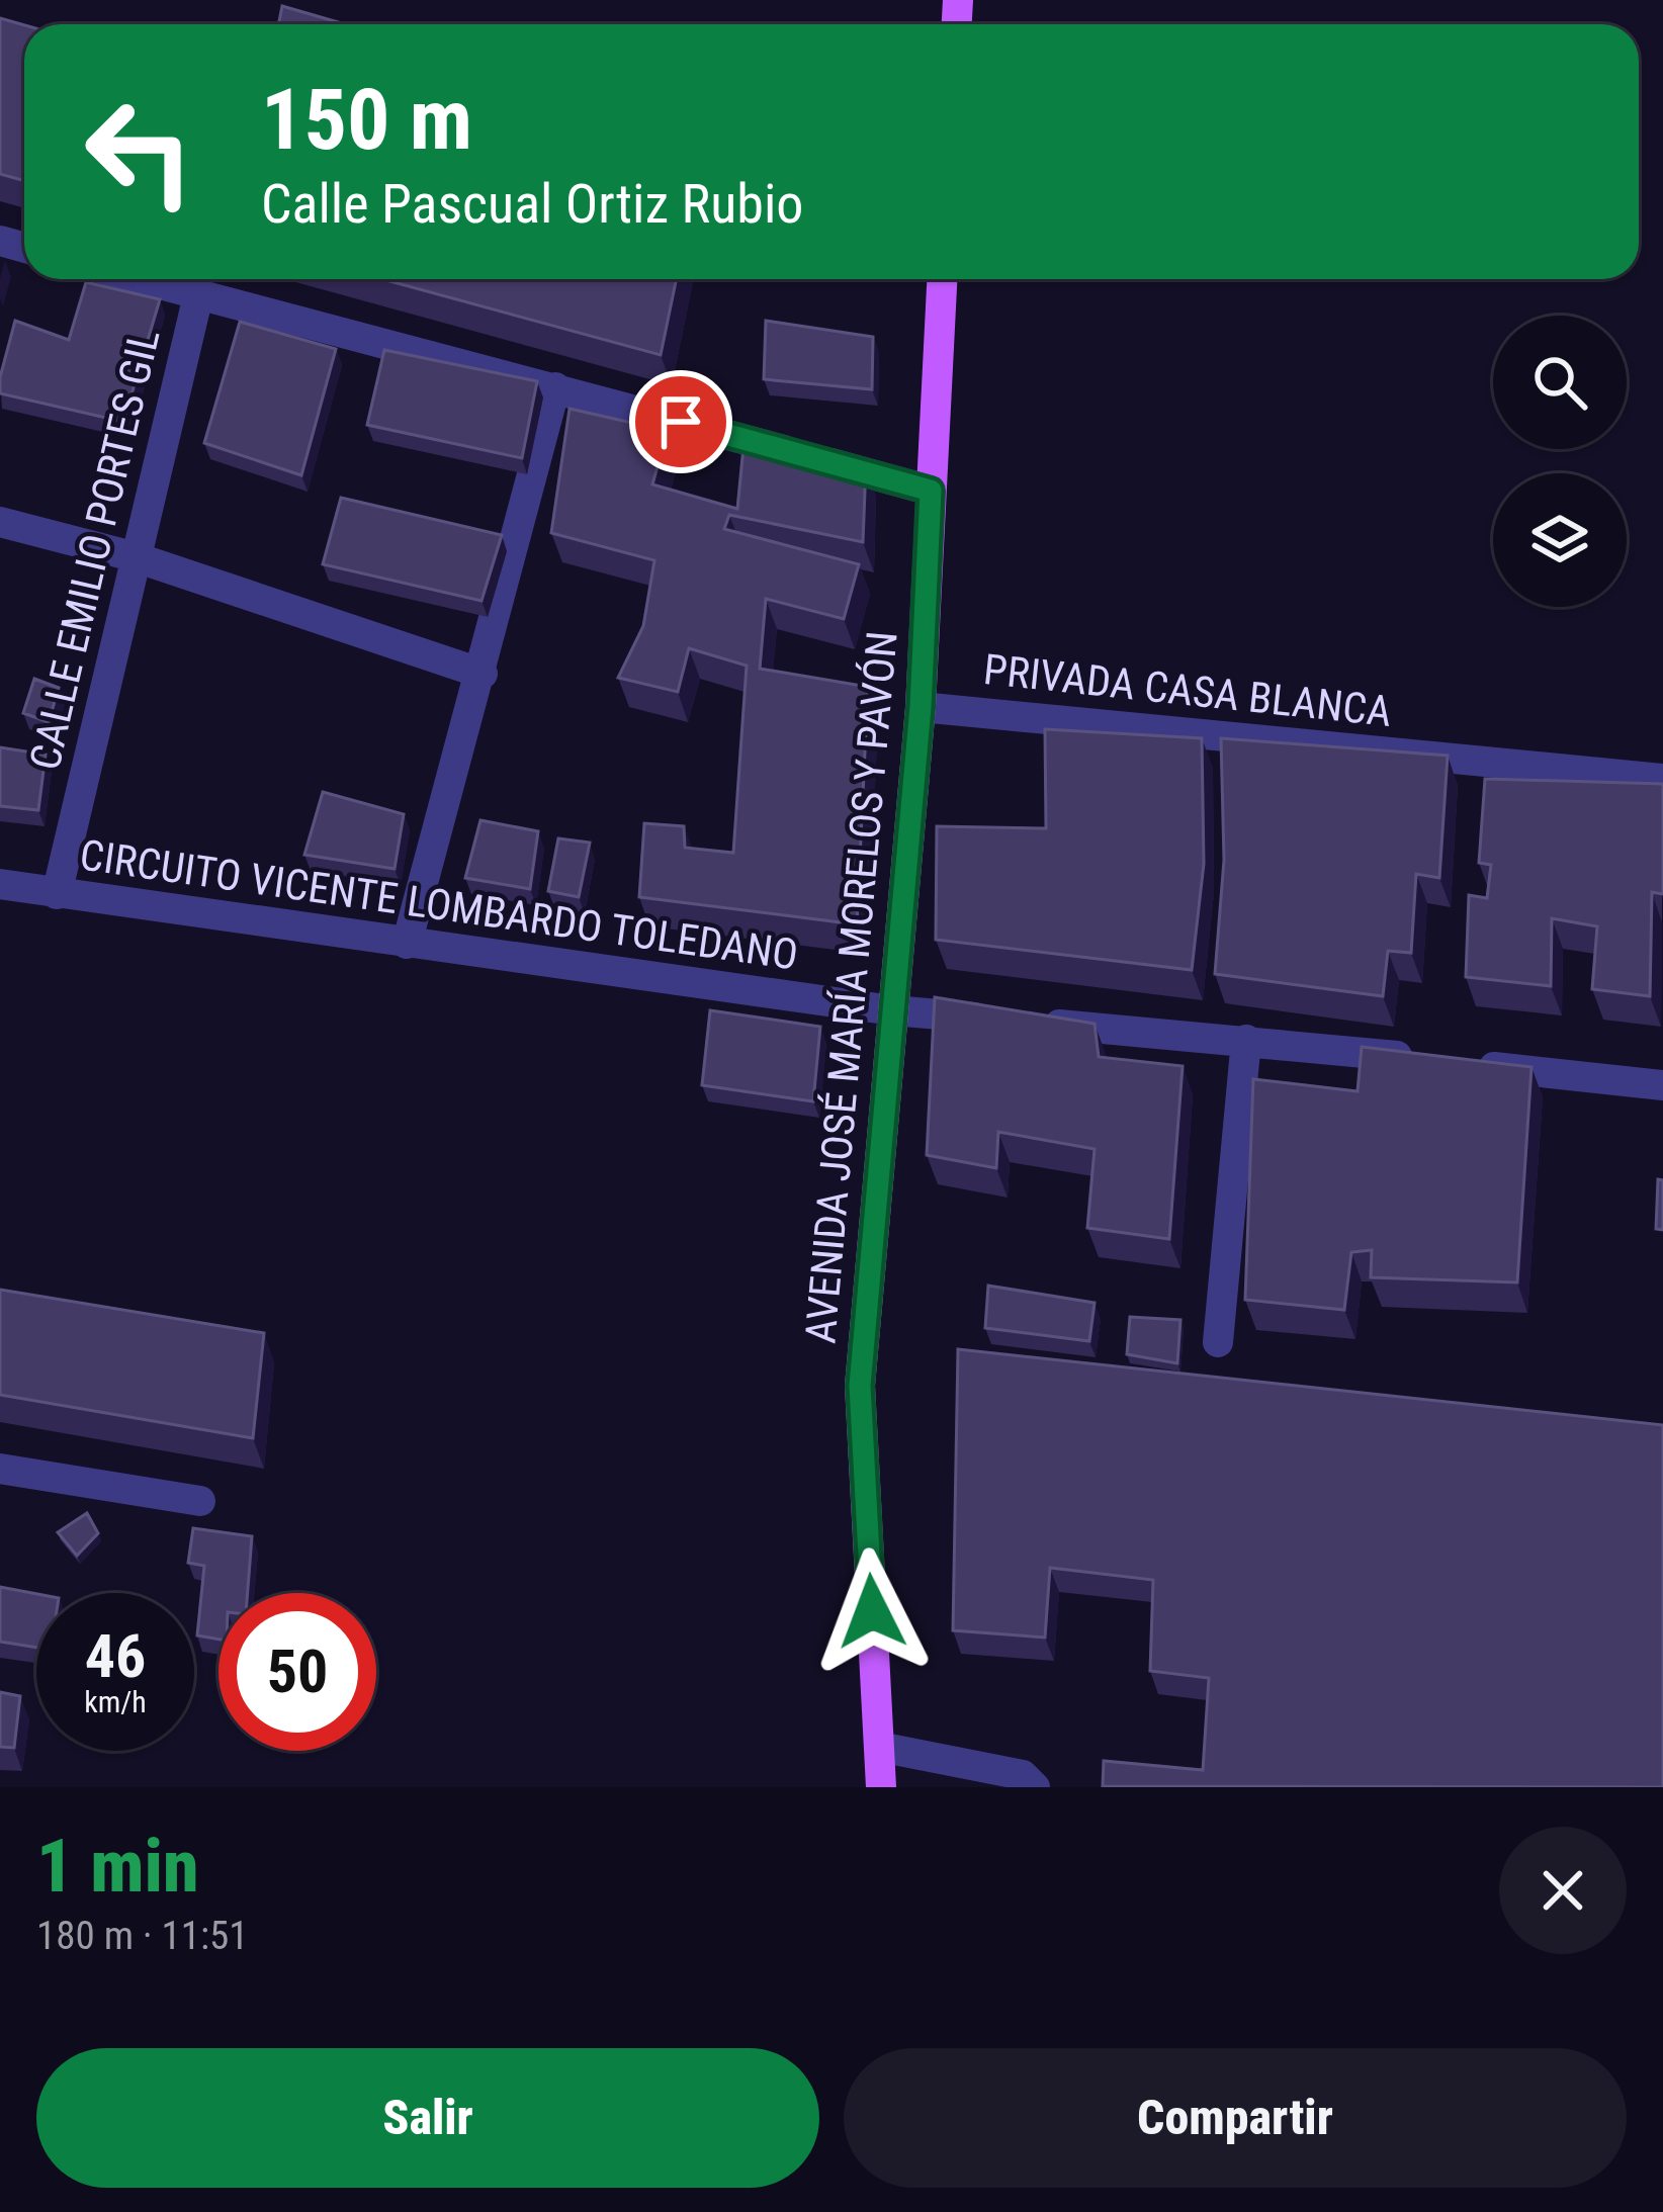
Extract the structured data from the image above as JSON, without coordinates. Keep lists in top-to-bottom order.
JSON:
{
  "streets": {
    "main road": ["AVENIDA JOSÉ MARÍA MORELOS Y PAVÓN"],
    "street": ["CALLE EMILIO PORTES GIL", "PRIVADA CASA BLANCA", "CIRCUITO VICENTE LOMBARDO TOLEDANO"]
  },
  "crossings": [
    ["CALLE EMILIO PORTES GIL", "CIRCUITO VICENTE LOMBARDO TOLEDANO"],
    ["PRIVADA CASA BLANCA", "AVENIDA JOSÉ MARÍA MORELOS Y PAVÓN"],
    ["CIRCUITO VICENTE LOMBARDO TOLEDANO", "AVENIDA JOSÉ MARÍA MORELOS Y PAVÓN"]
  ],
  "page": {
    "turn": ["150 m", "Calle Pascual Ortiz Rubio"],
    "speed": "46 km/h",
    "limit": "50",
    "heading": ["1 min", "180 m · 11:51"],
    "buttons": ["Salir", "Compartir"]
  }
}
